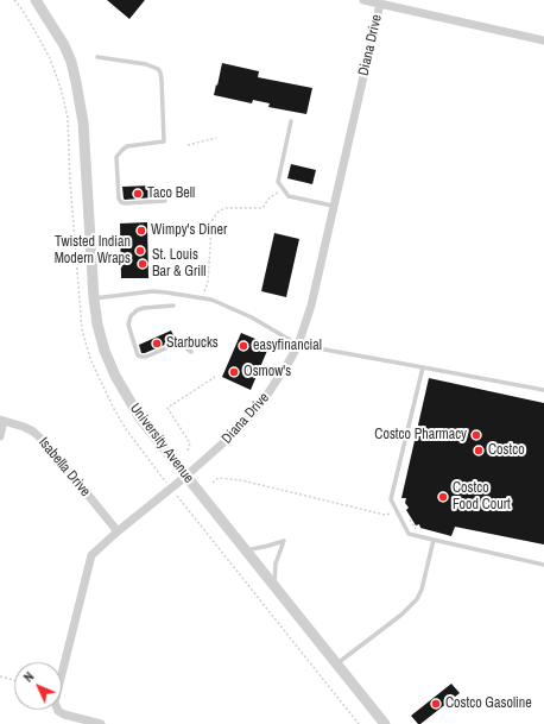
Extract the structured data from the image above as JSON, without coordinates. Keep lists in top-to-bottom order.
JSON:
{
  "streets": {
    "street": ["Diana Drive", "University Avenue", "Isabella Drive"]
  },
  "crossings": [
    ["Diana Drive", "University Avenue"],
    ["Diana Drive", "Isabella Drive"]
  ],
  "places": [
    "Taco Bell",
    "Wimpy's Diner",
    "Twisted Indian Modern Wraps",
    "St. Louis Bar & Grill",
    "Starbucks",
    "easyfinancial",
    "Osmow's",
    "Costco Pharmacy",
    "Costco",
    "Costco Food Court",
    "Costco Gasoline"
  ],
  "north": "top left"
}
